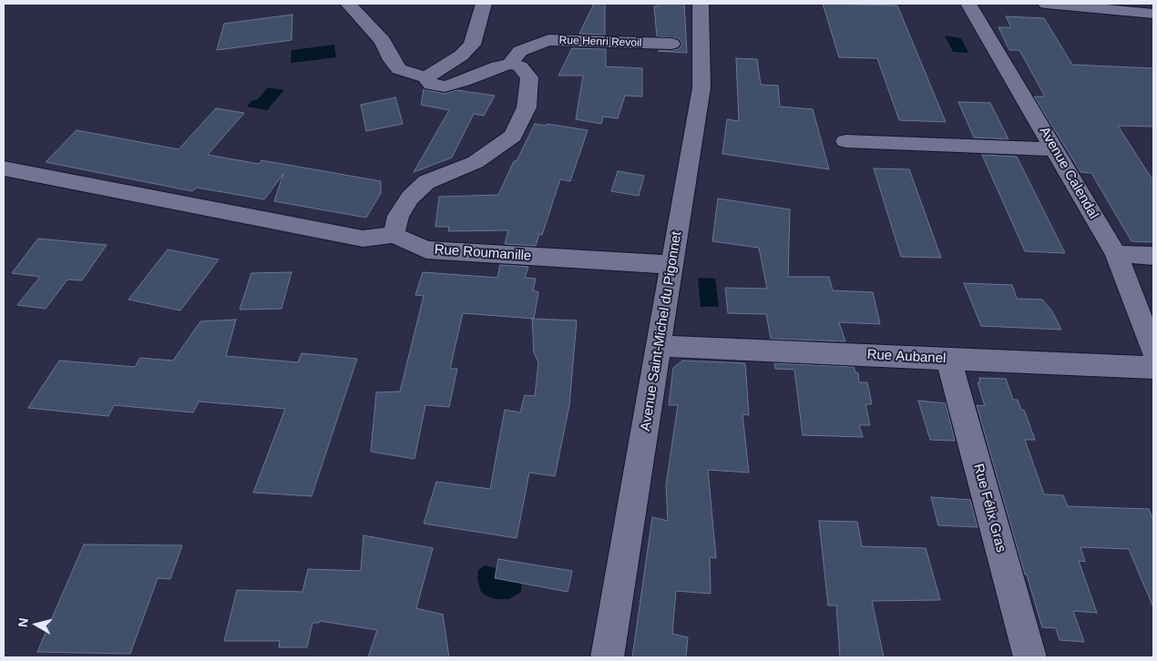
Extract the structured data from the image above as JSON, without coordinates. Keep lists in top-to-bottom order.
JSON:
{
  "streets": {
    "street": [
      "Rue Henri Revoil",
      "Avenue Calendal",
      "Rue Roumanille",
      "Avenue Saint-Michel du Pigonnet",
      "Rue Aubanel",
      "Rue Félix Gras"
    ]
  },
  "crossings": [
    ["Rue Roumanille", "Avenue Saint-Michel du Pigonnet"],
    ["Avenue Saint-Michel du Pigonnet", "Rue Aubanel"],
    ["Rue Aubanel", "Rue Félix Gras"]
  ],
  "north": "left"
}
